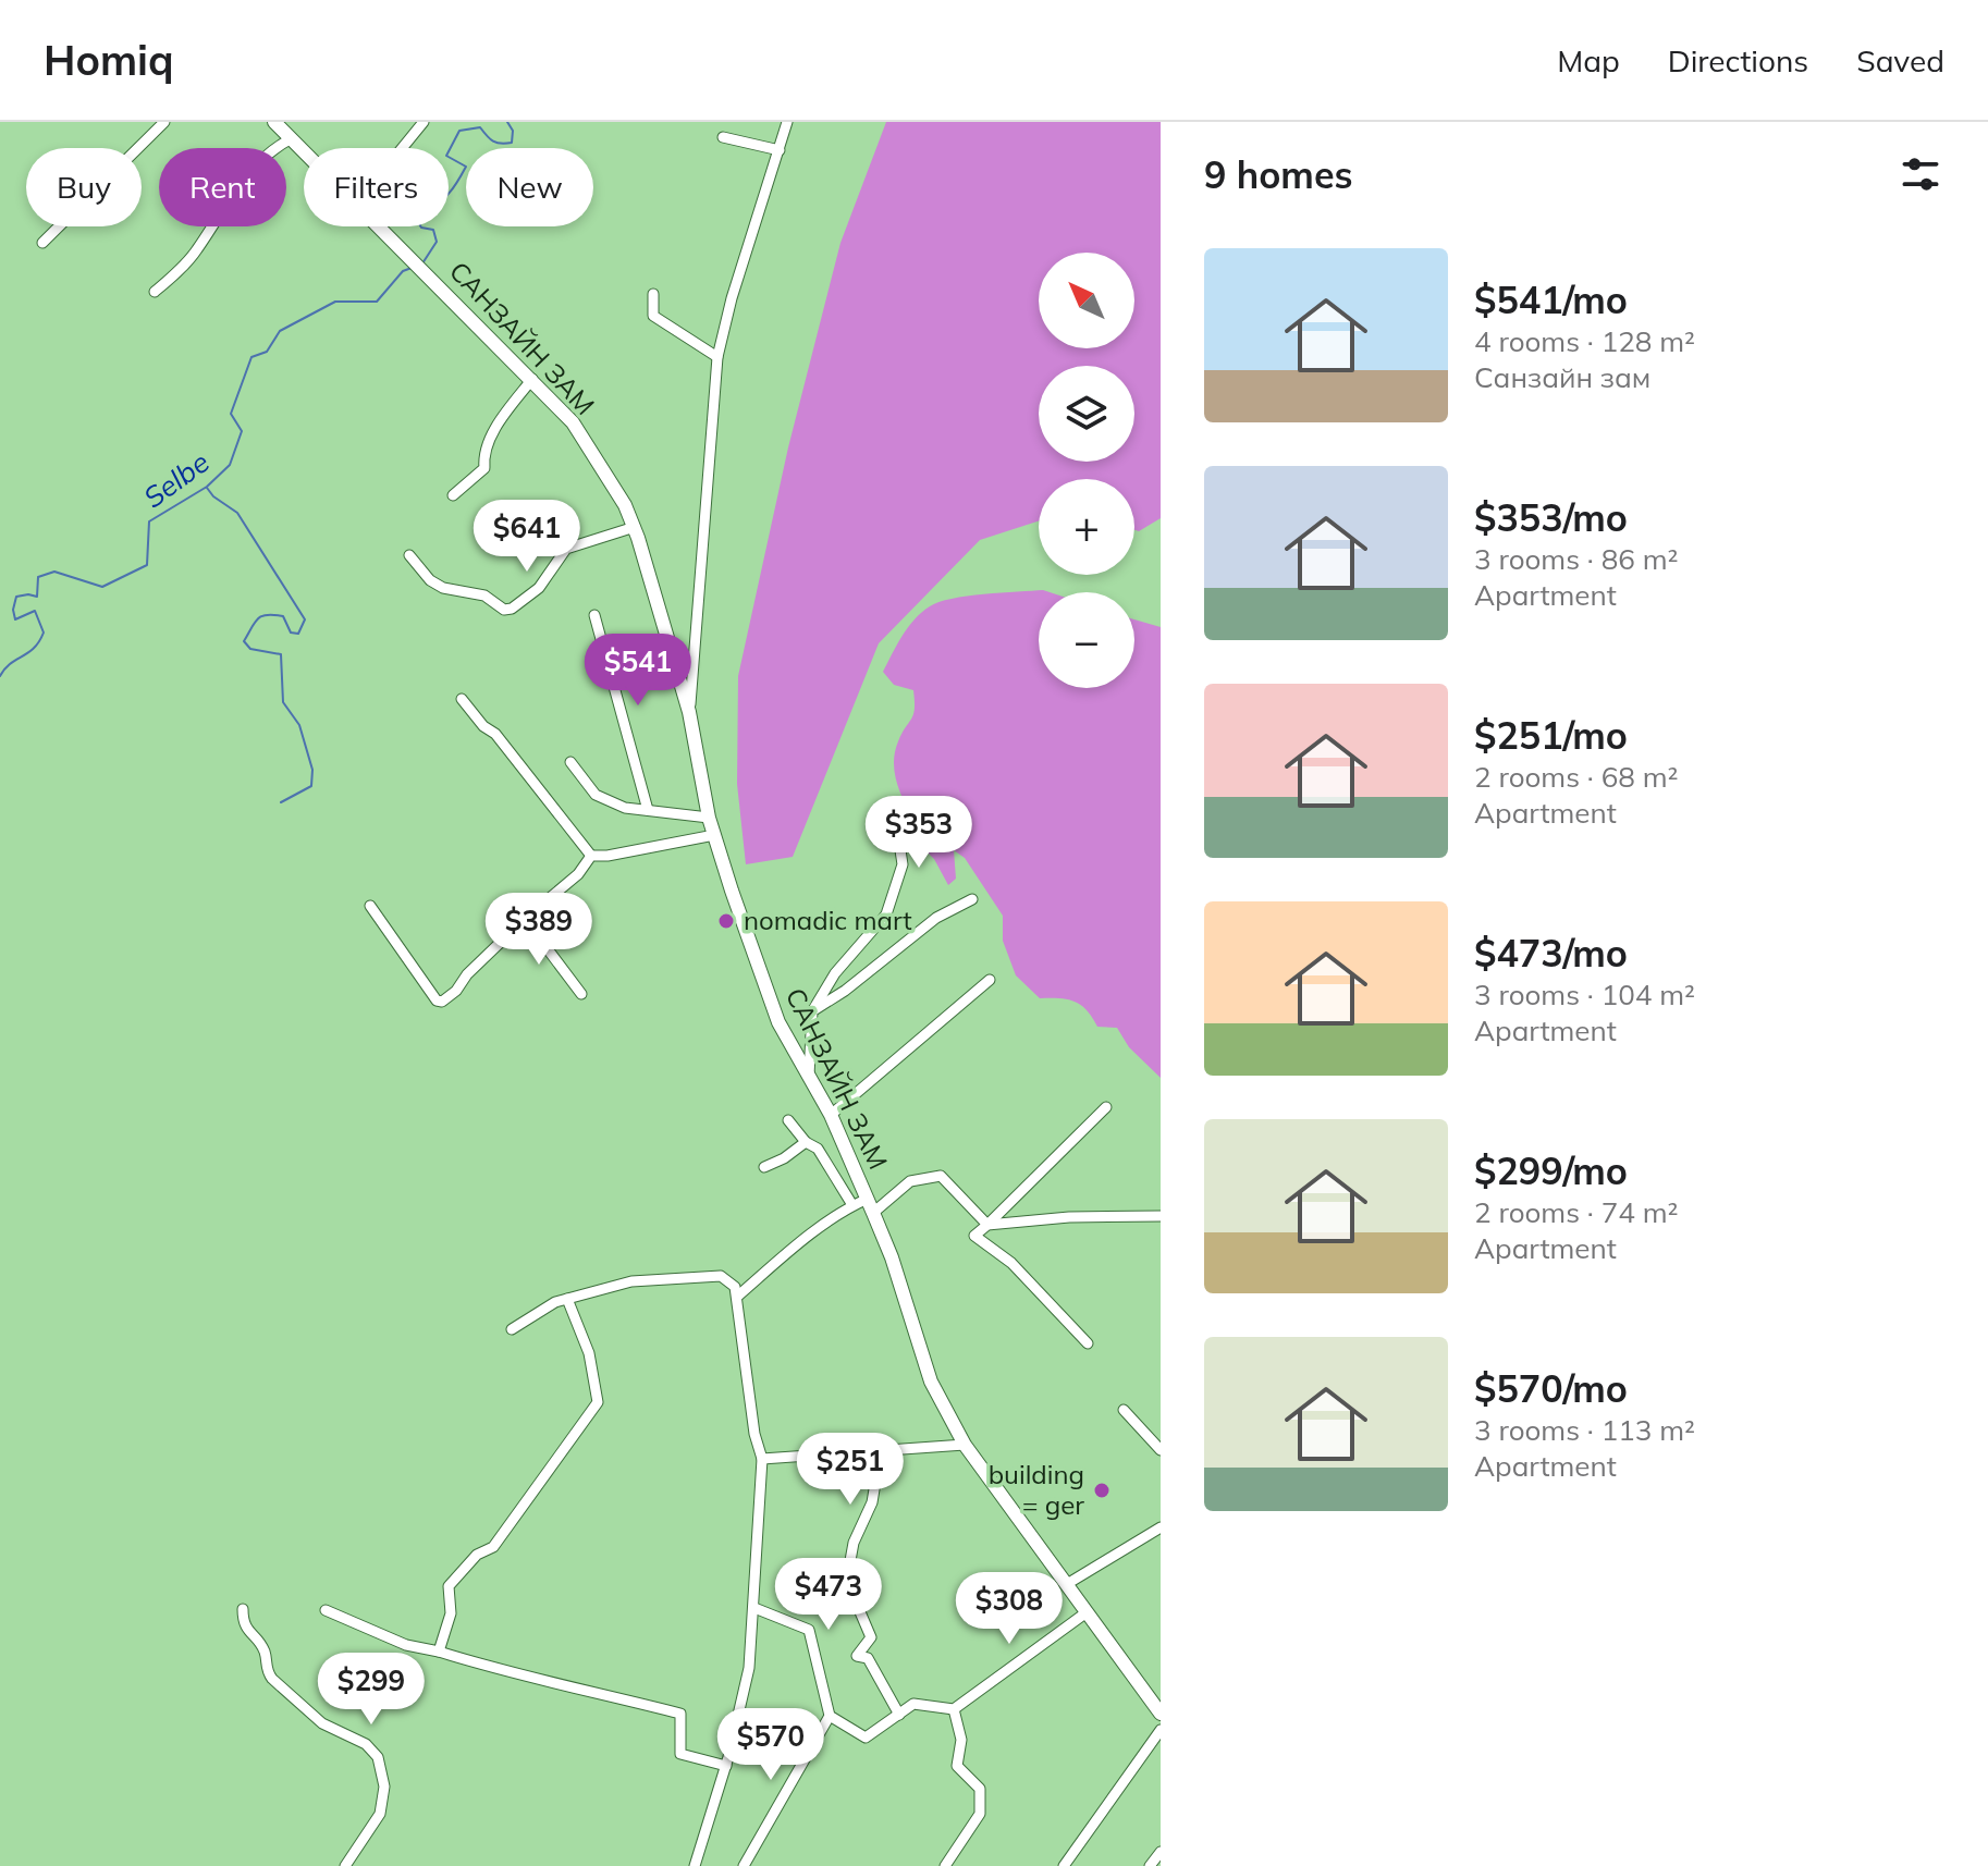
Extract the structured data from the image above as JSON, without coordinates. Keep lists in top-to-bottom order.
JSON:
{
  "streets": {
    "main road": ["САНЗАЙН ЗАМ"]
  },
  "water": ["Selbe"],
  "places": ["nomadic mart", "building = ger"],
  "north": "top left",
  "page": {
    "header": "Homiq",
    "nav": ["Map", "Directions", "Saved"],
    "heading": "9 homes",
    "chip": [
      "Buy",
      "Rent",
      "Filters",
      "New"
    ],
    "list": [
      {
        "name": "$541/mo",
        "note": "4 rooms · 128 m² · Санзайн зам"
      },
      {
        "name": "$353/mo",
        "note": "3 rooms · 86 m² · Apartment"
      },
      {
        "name": "$251/mo",
        "note": "2 rooms · 68 m² · Apartment"
      },
      {
        "name": "$473/mo",
        "note": "3 rooms · 104 m² · Apartment"
      },
      {
        "name": "$299/mo",
        "note": "2 rooms · 74 m² · Apartment"
      },
      {
        "name": "$570/mo",
        "note": "3 rooms · 113 m² · Apartment"
      }
    ],
    "map_buttons": ["+", "−"],
    "price": [
      "$641",
      "$541",
      "$353",
      "$389",
      "$251",
      "$473",
      "$308",
      "$299",
      "$570"
    ]
  }
}
